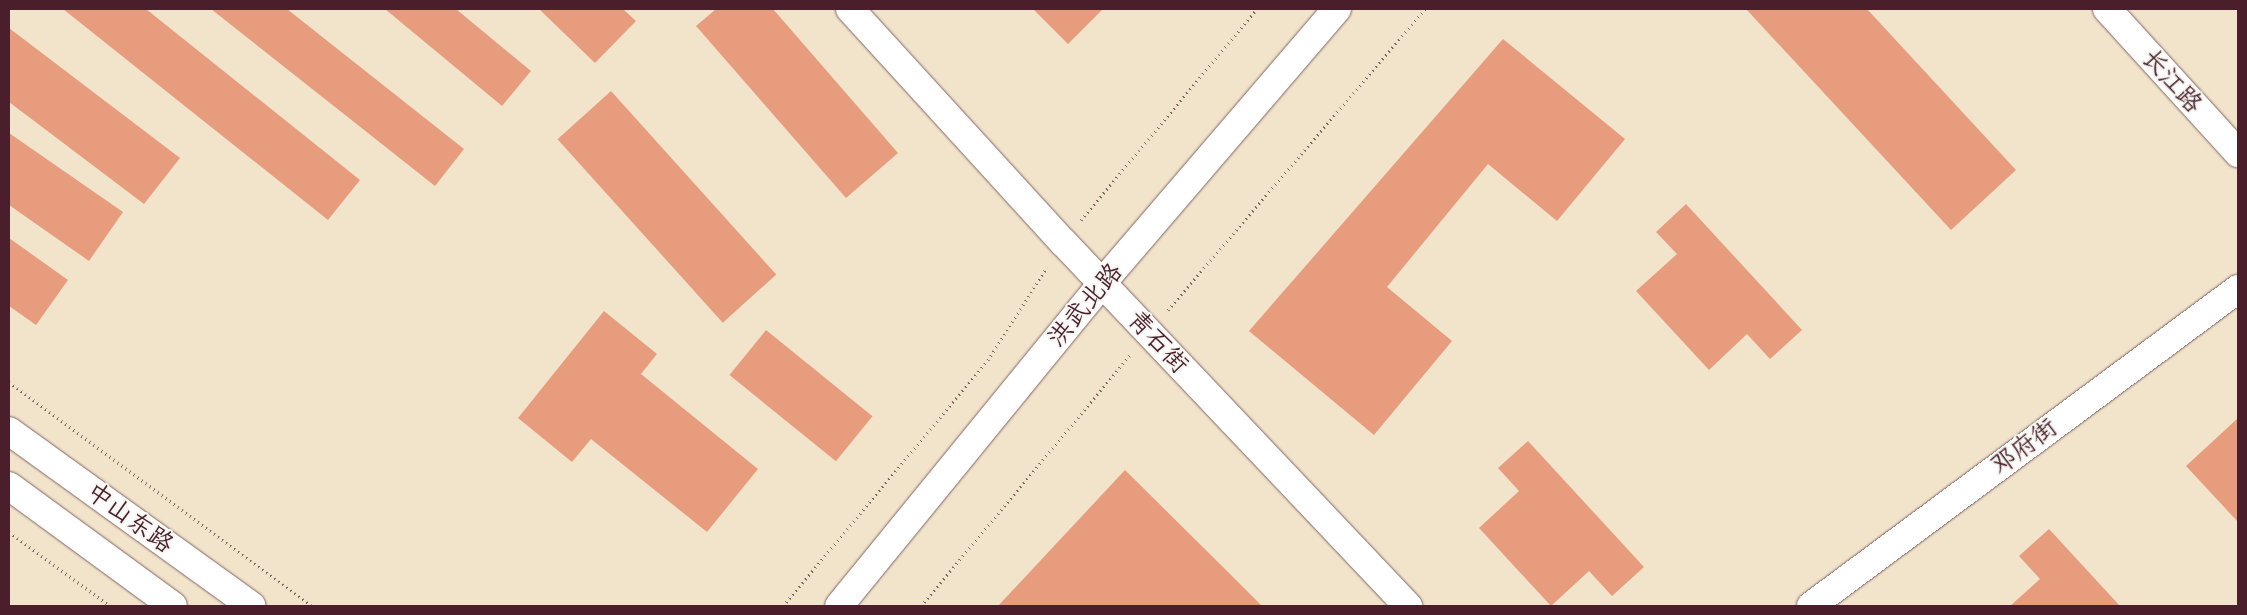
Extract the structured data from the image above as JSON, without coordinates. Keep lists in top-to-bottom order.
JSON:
{
  "streets": {
    "main road": [
      "长江路",
      "洪武北路",
      "青石街",
      "邓府街",
      "中山东路"
    ]
  },
  "crossings": [
    ["洪武北路", "青石街"]
  ]
}
